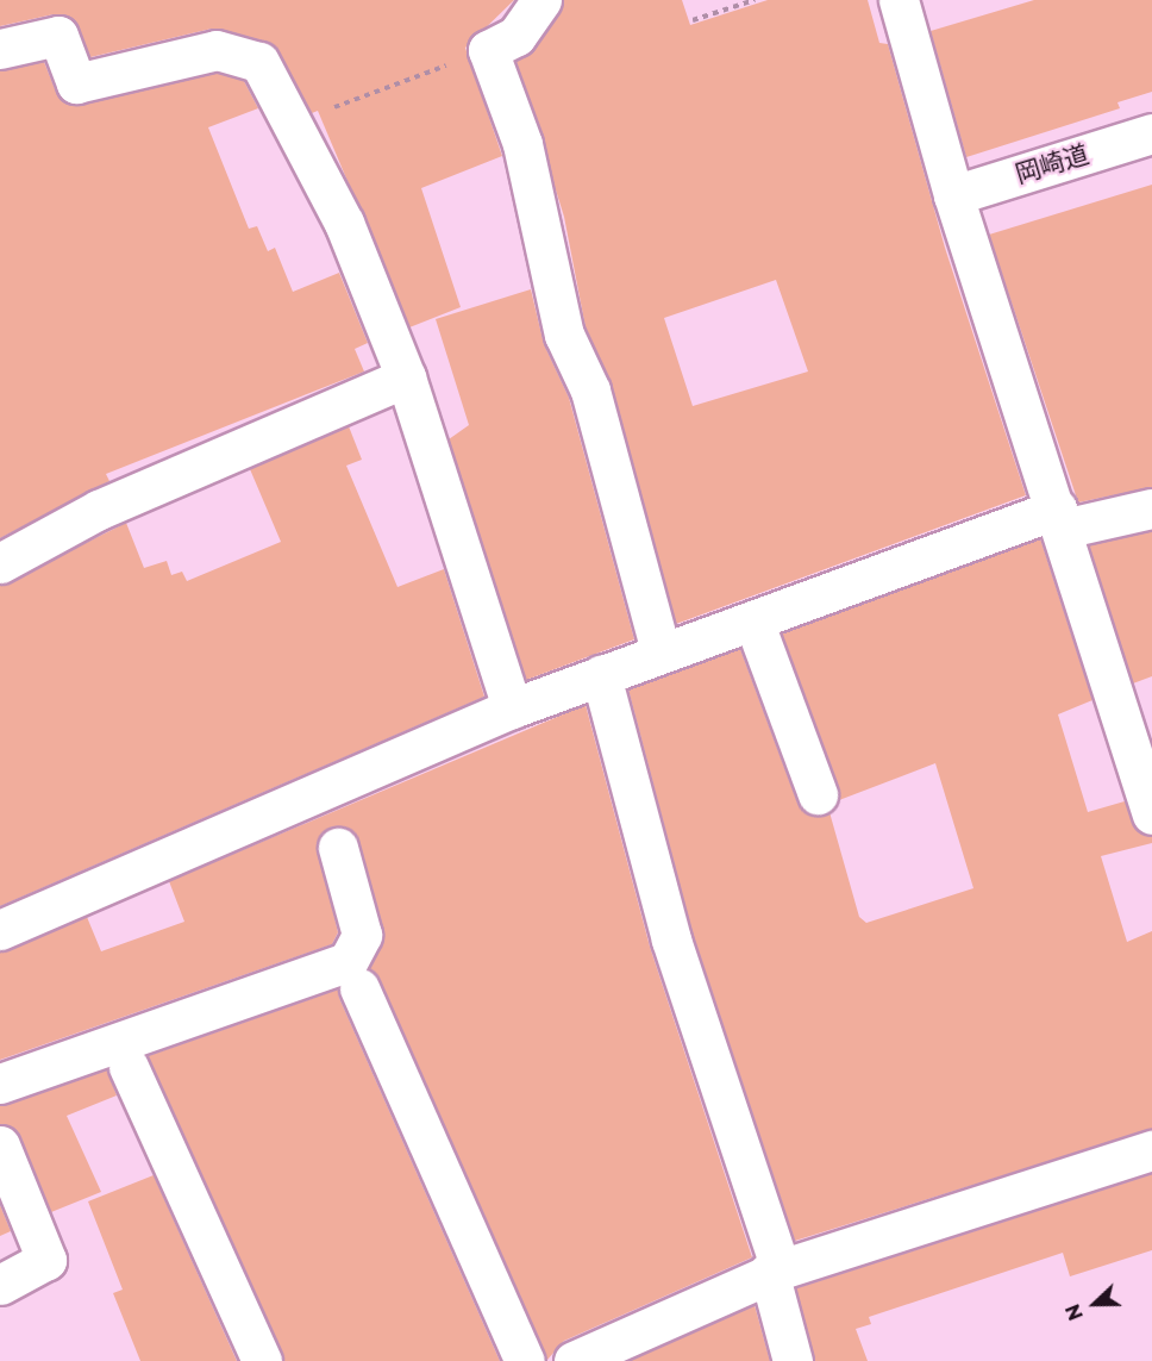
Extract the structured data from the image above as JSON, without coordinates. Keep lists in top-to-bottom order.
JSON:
{
  "streets": {
    "street": ["岡崎道"]
  },
  "north": "left"
}
